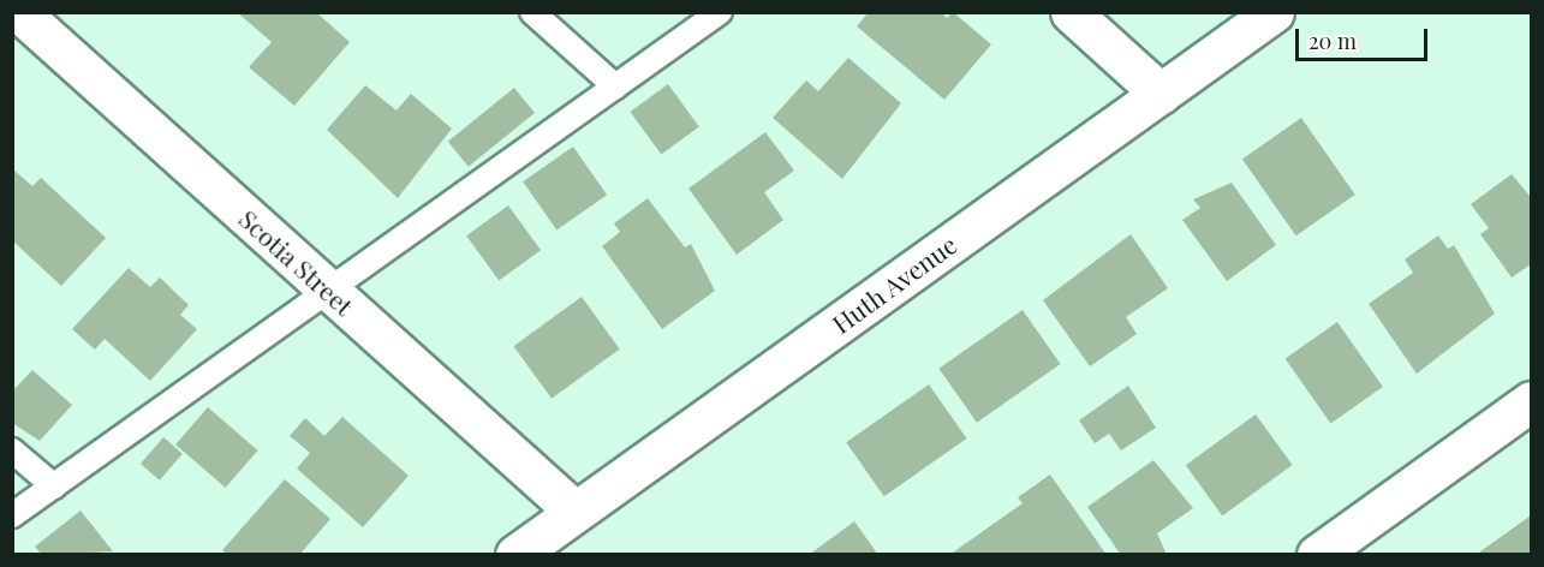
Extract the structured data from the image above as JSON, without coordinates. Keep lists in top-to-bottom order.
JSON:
{
  "streets": {
    "street": ["Scotia Street", "Huth Avenue"]
  },
  "crossings": [
    ["Scotia Street", "Huth Avenue"]
  ],
  "scale_bar": "20 m"
}
